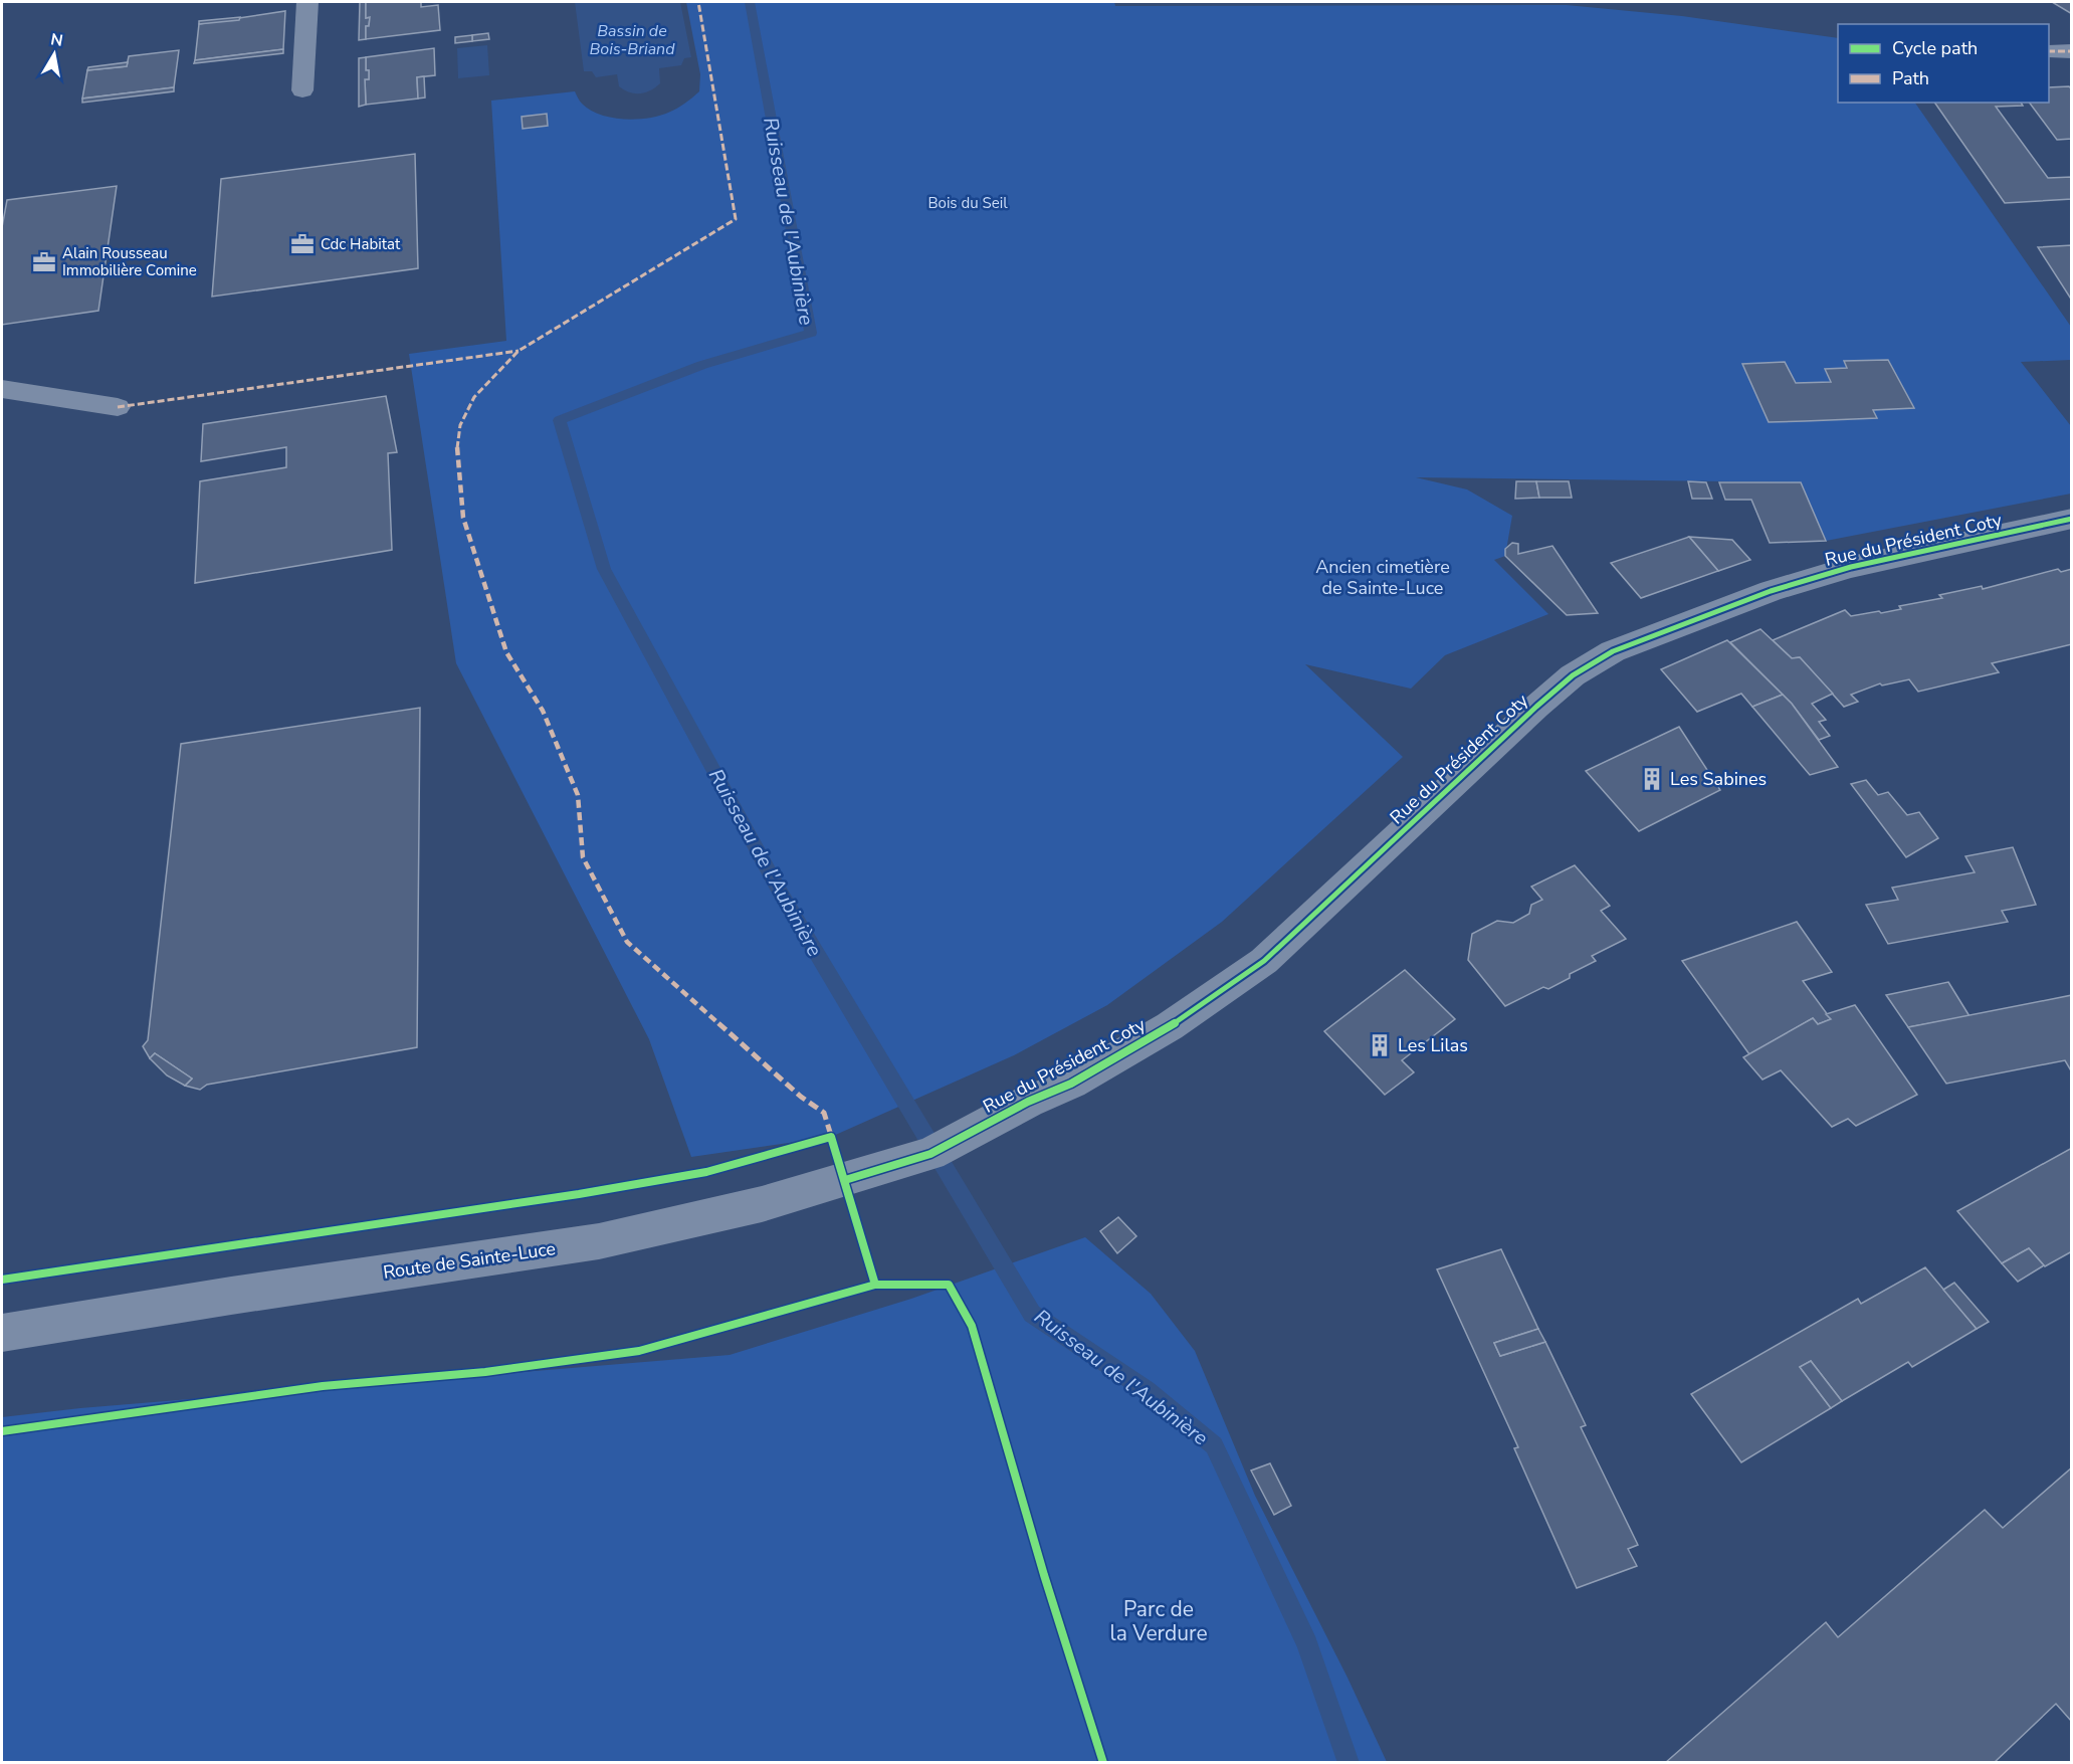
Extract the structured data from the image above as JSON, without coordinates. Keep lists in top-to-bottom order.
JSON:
{
  "streets": {
    "street": ["Rue du Président Coty", "Route de Sainte-Luce"]
  },
  "crossings": [
    ["Rue du Président Coty", "Route de Sainte-Luce"]
  ],
  "water": ["Bassin de Bois-Briand", "Ruisseau de l'Aubinière"],
  "parks": ["Bois du Seil", "Ancien cimetière de Sainte-Luce", "Parc de la Verdure"],
  "places": {
    "office": ["Cdc Habitat", "Alain Rousseau Immobilière Comine"],
    "building": ["Les Sabines", "Les Lilas"]
  },
  "legend": ["Cycle path", "Path"],
  "north": "top"
}
